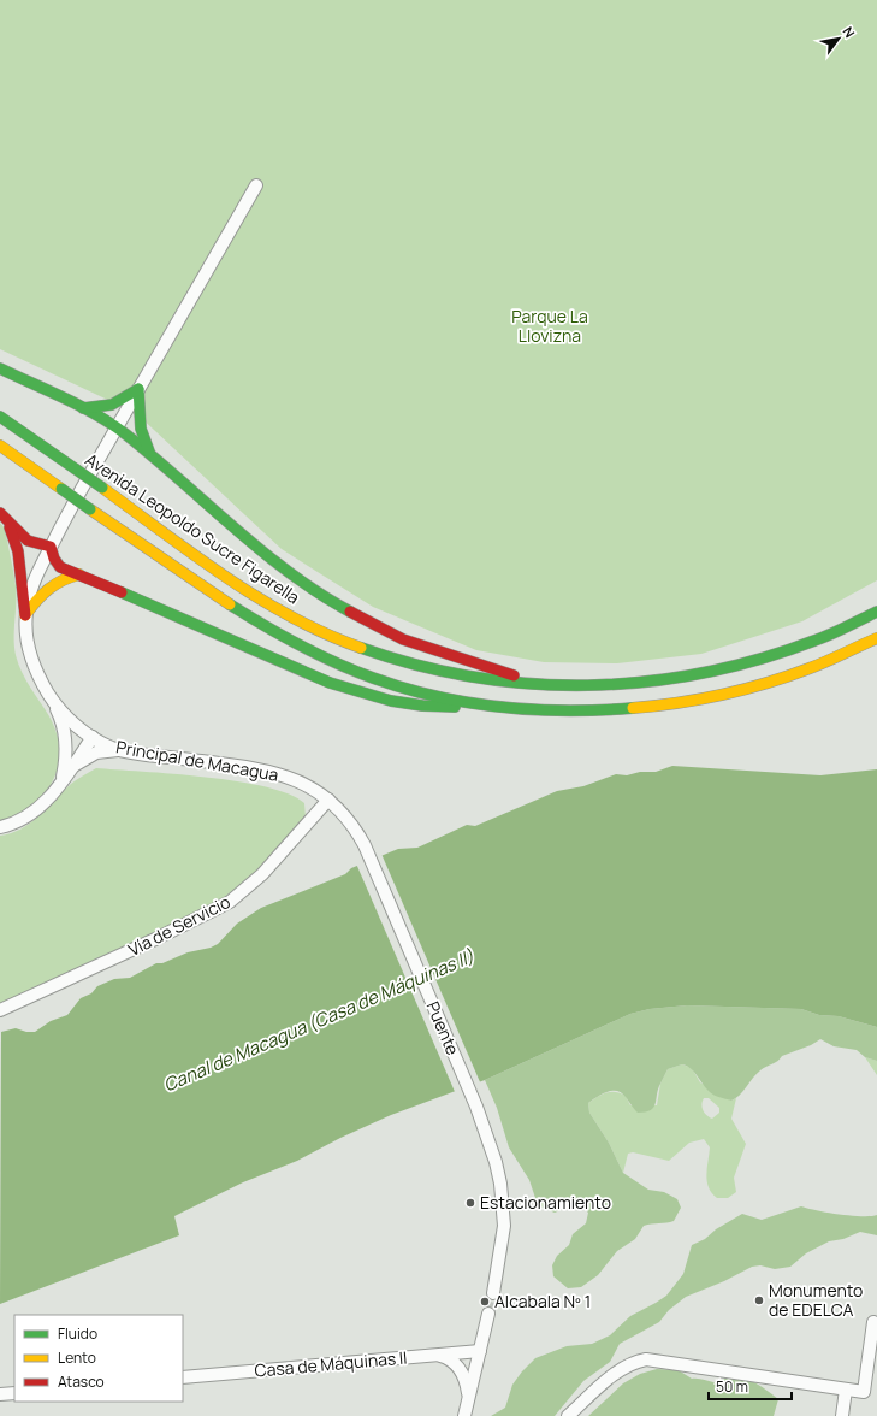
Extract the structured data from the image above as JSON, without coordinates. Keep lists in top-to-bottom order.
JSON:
{
  "streets": {
    "main road": ["Avenida Leopoldo Sucre Figarella"],
    "street": [
      "Principal de Macagua",
      "Vía de Servicio",
      "Puente",
      "Casa de Máquinas II"
    ]
  },
  "crossings": [
    ["Principal de Macagua", "Vía de Servicio"],
    ["Principal de Macagua", "Puente"]
  ],
  "water": ["Canal de Macagua (Casa de Máquinas II)"],
  "parks": ["Parque La Llovizna"],
  "places": ["Estacionamiento", "Monumento de EDELCA", "Alcabala Nº 1"],
  "legend": ["Fluido", "Lento", "Atasco"],
  "scale_bar": "50 m",
  "north": "top right"
}
